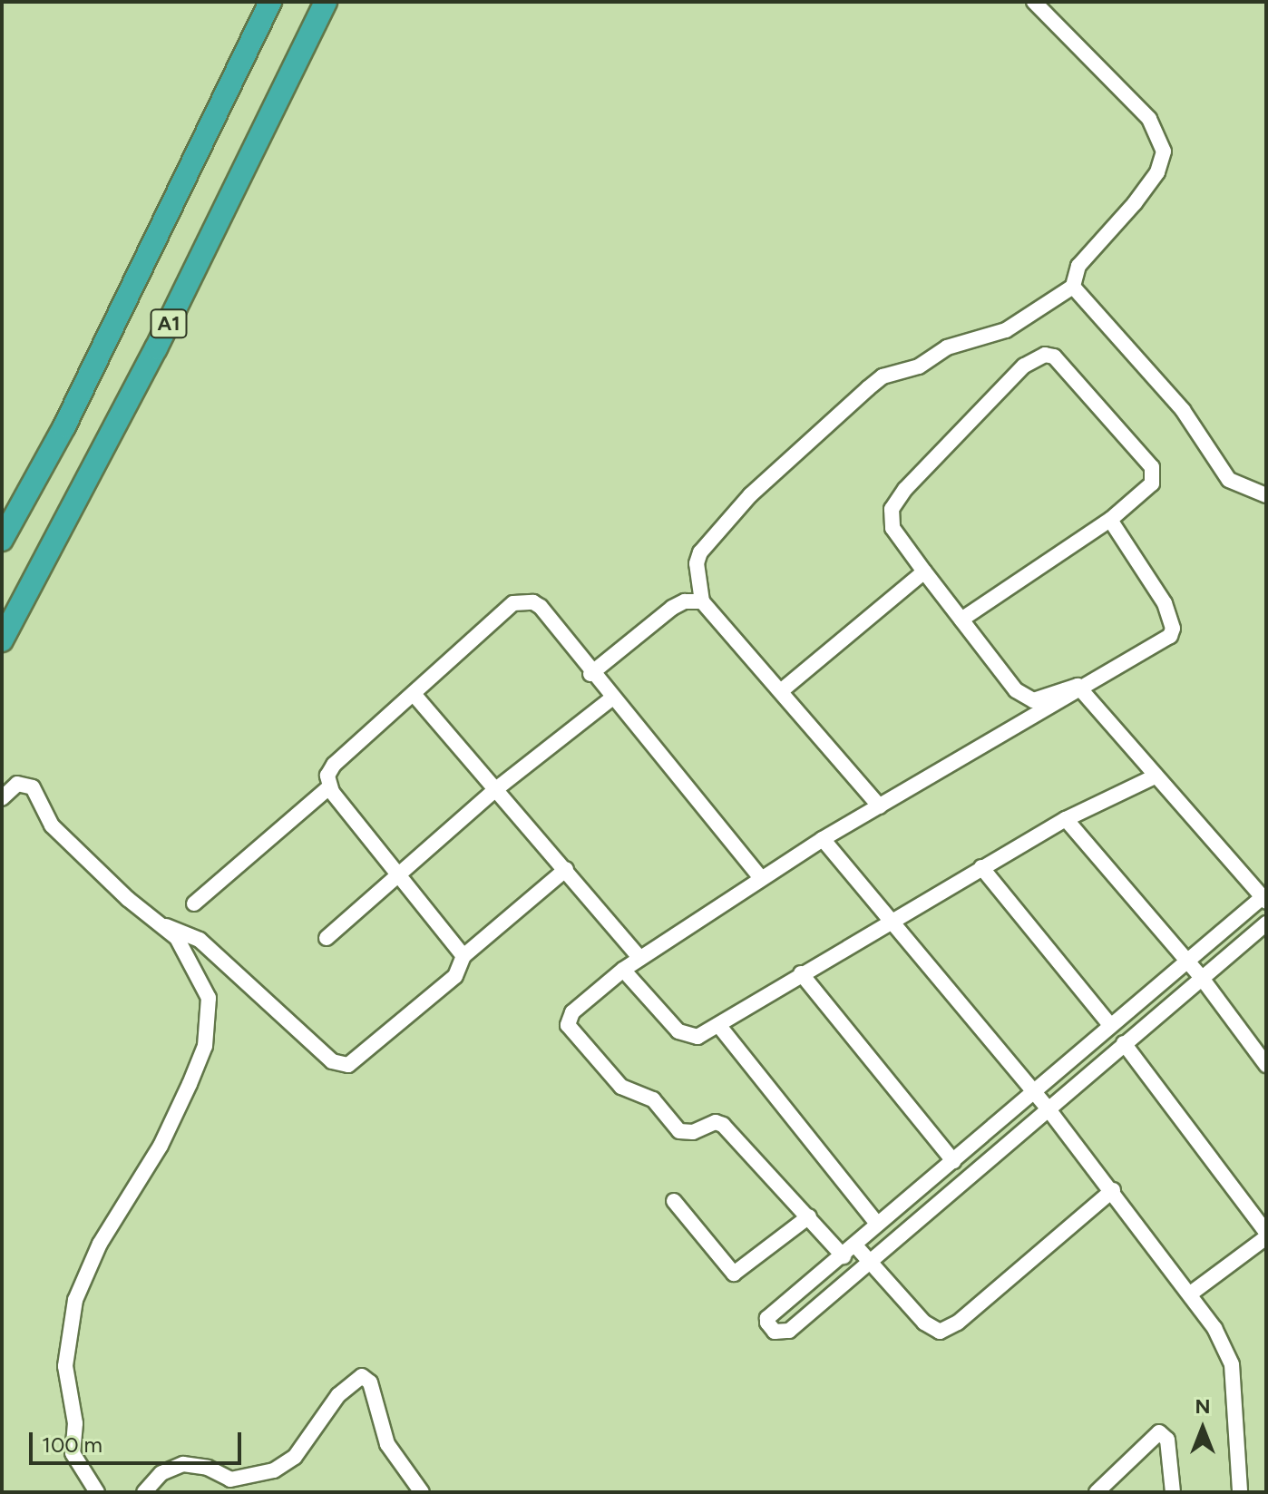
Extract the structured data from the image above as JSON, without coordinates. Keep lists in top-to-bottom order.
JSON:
{
  "streets": {
    "highway": ["A1"]
  },
  "scale_bar": "100 m",
  "north": "top"
}
